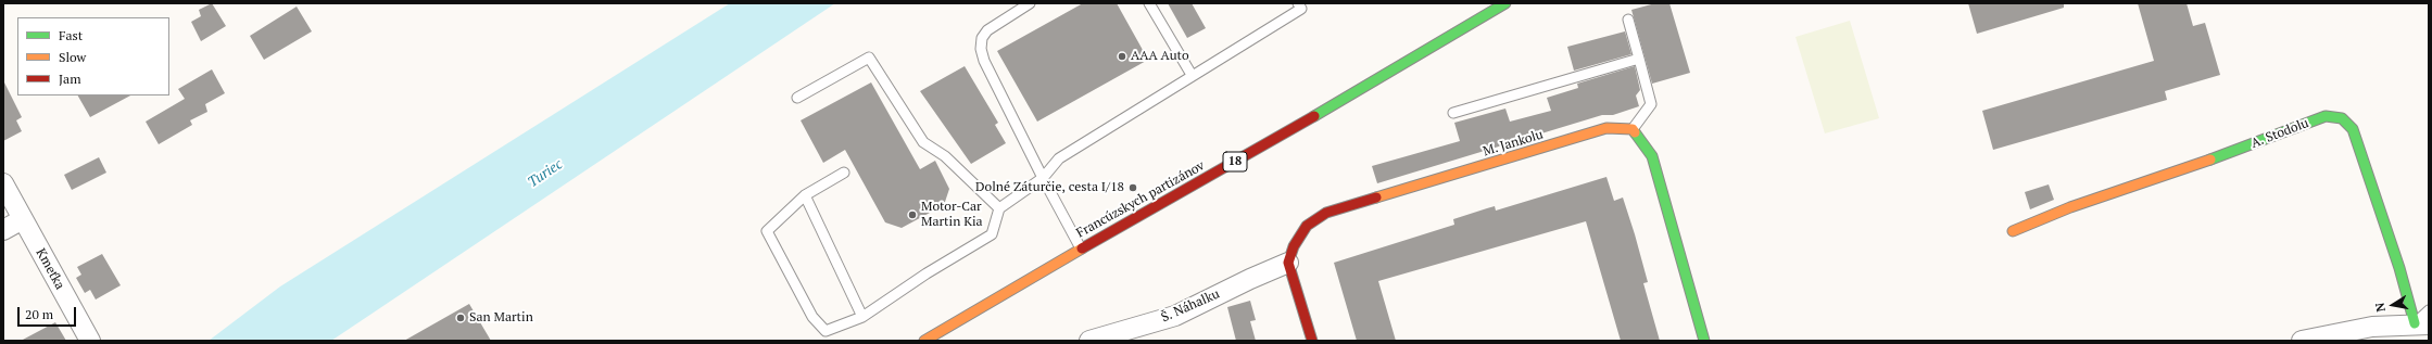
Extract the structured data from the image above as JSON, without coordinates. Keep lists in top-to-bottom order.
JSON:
{
  "streets": {
    "street": [
      "A. Stodolu",
      "M. Jankolu",
      "18",
      "Francúzskych partizánov",
      "Kmeťka",
      "Š. Náhalku"
    ]
  },
  "crossings": [
    ["M. Jankolu", "Š. Náhalku"]
  ],
  "water": ["Turiec"],
  "places": [
    "AAA Auto",
    "Dolné Záturčie, cesta I/18",
    "Motor-Car Martin Kia",
    "San Martin"
  ],
  "legend": ["Fast", "Slow", "Jam"],
  "scale_bar": "20 m",
  "north": "left"
}
